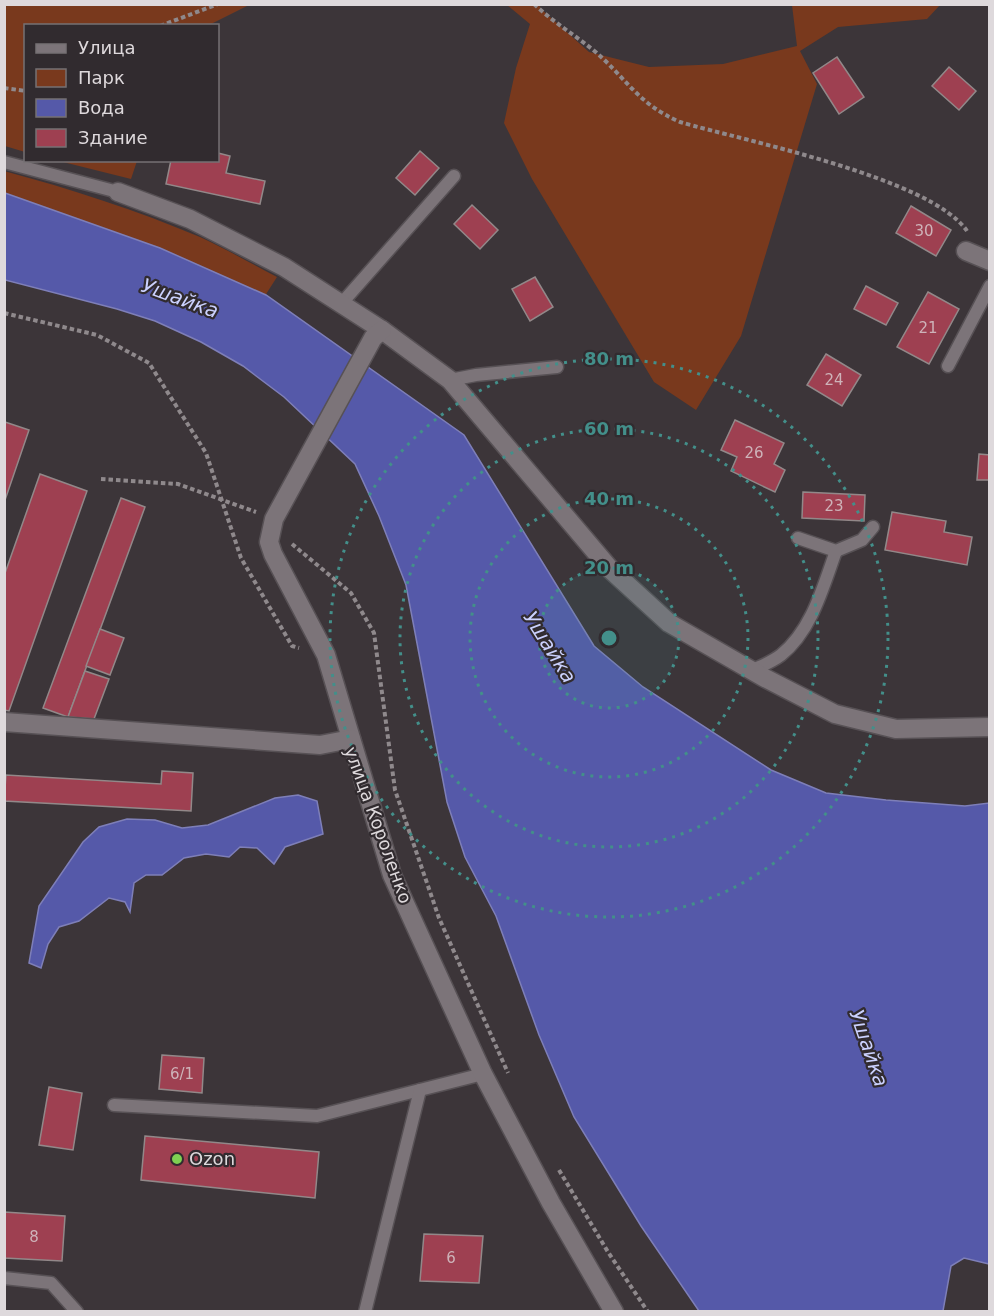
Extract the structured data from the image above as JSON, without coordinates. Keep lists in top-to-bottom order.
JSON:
{
  "streets": {
    "street": ["улица Короленко"]
  },
  "water": ["Ушайка"],
  "places": ["Ozon"],
  "house_numbers": [
    "30",
    "21",
    "24",
    "26",
    "23",
    "6/1",
    "8",
    "6"
  ],
  "legend": [
    "Улица",
    "Парк",
    "Вода",
    "Здание"
  ],
  "rings": [
    "80 m",
    "60 m",
    "40 m",
    "20 m"
  ]
}
